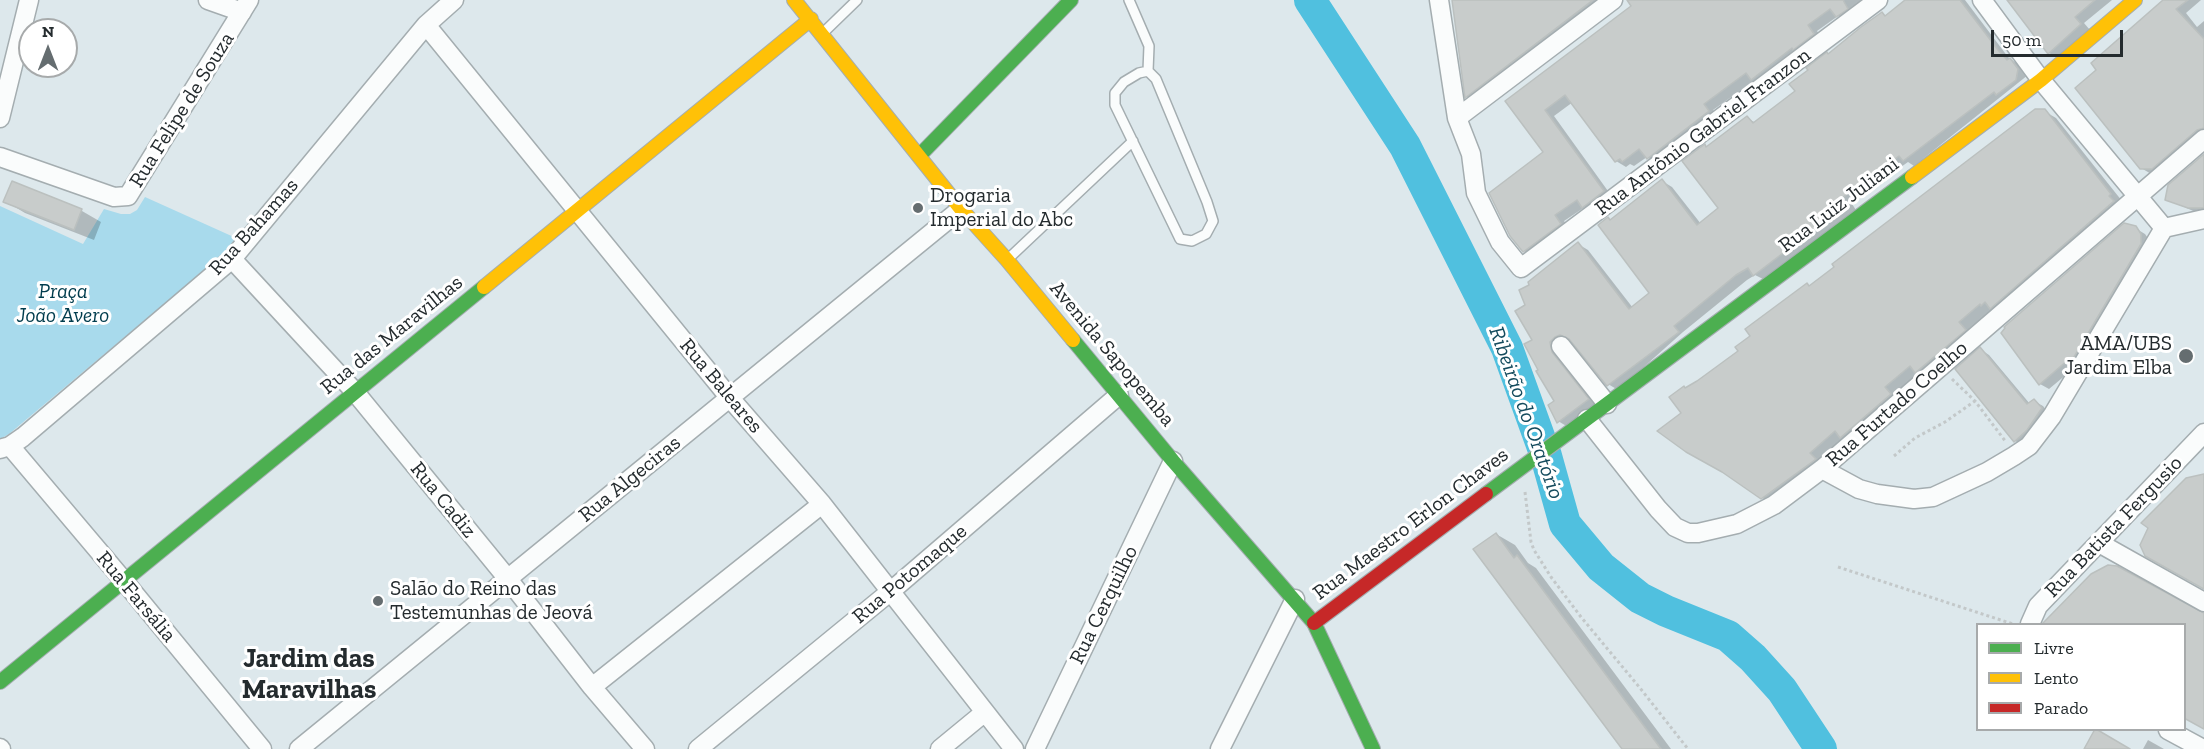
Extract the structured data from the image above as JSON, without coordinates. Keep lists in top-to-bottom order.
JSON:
{
  "streets": {
    "street": [
      "Rua Felipe de Souza",
      "Rua Antônio Gabriel Franzon",
      "Rua Luiz Juliani",
      "Rua Bahamas",
      "Rua das Maravilhas",
      "Avenida Sapopemba",
      "Rua Baleares",
      "Rua Furtado Coelho",
      "Rua Algeciras",
      "Rua Cadiz",
      "Rua Maestro Erlon Chaves",
      "Rua Batista Fergusio",
      "Rua Potomaque",
      "Rua Farsália",
      "Rua Cerquilho"
    ]
  },
  "crossings": [
    ["Rua Luiz Juliani", "Rua Furtado Coelho"],
    ["Rua Luiz Juliani", "Rua Maestro Erlon Chaves"],
    ["Rua Bahamas", "Rua Baleares"],
    ["Rua Bahamas", "Rua Cadiz"],
    ["Rua Bahamas", "Rua Farsália"],
    ["Rua das Maravilhas", "Avenida Sapopemba"],
    ["Rua das Maravilhas", "Rua Baleares"],
    ["Rua das Maravilhas", "Rua Cadiz"],
    ["Rua das Maravilhas", "Rua Farsália"],
    ["Avenida Sapopemba", "Rua Algeciras"],
    ["Avenida Sapopemba", "Rua Maestro Erlon Chaves"],
    ["Avenida Sapopemba", "Rua Potomaque"],
    ["Avenida Sapopemba", "Rua Cerquilho"],
    ["Rua Baleares", "Rua Algeciras"],
    ["Rua Baleares", "Rua Potomaque"],
    ["Rua Algeciras", "Rua Cadiz"]
  ],
  "districts": ["Jardim das Maravilhas"],
  "water": ["Ribeirão do Oratório"],
  "parks": ["Praça João Avero"],
  "places": ["Drogaria Imperial do Abc", "AMA/UBS Jardim Elba", "Salão do Reino das Testemunhas de Jeová"],
  "legend": ["Livre", "Lento", "Parado"],
  "scale_bar": "50 m",
  "north": "top"
}
